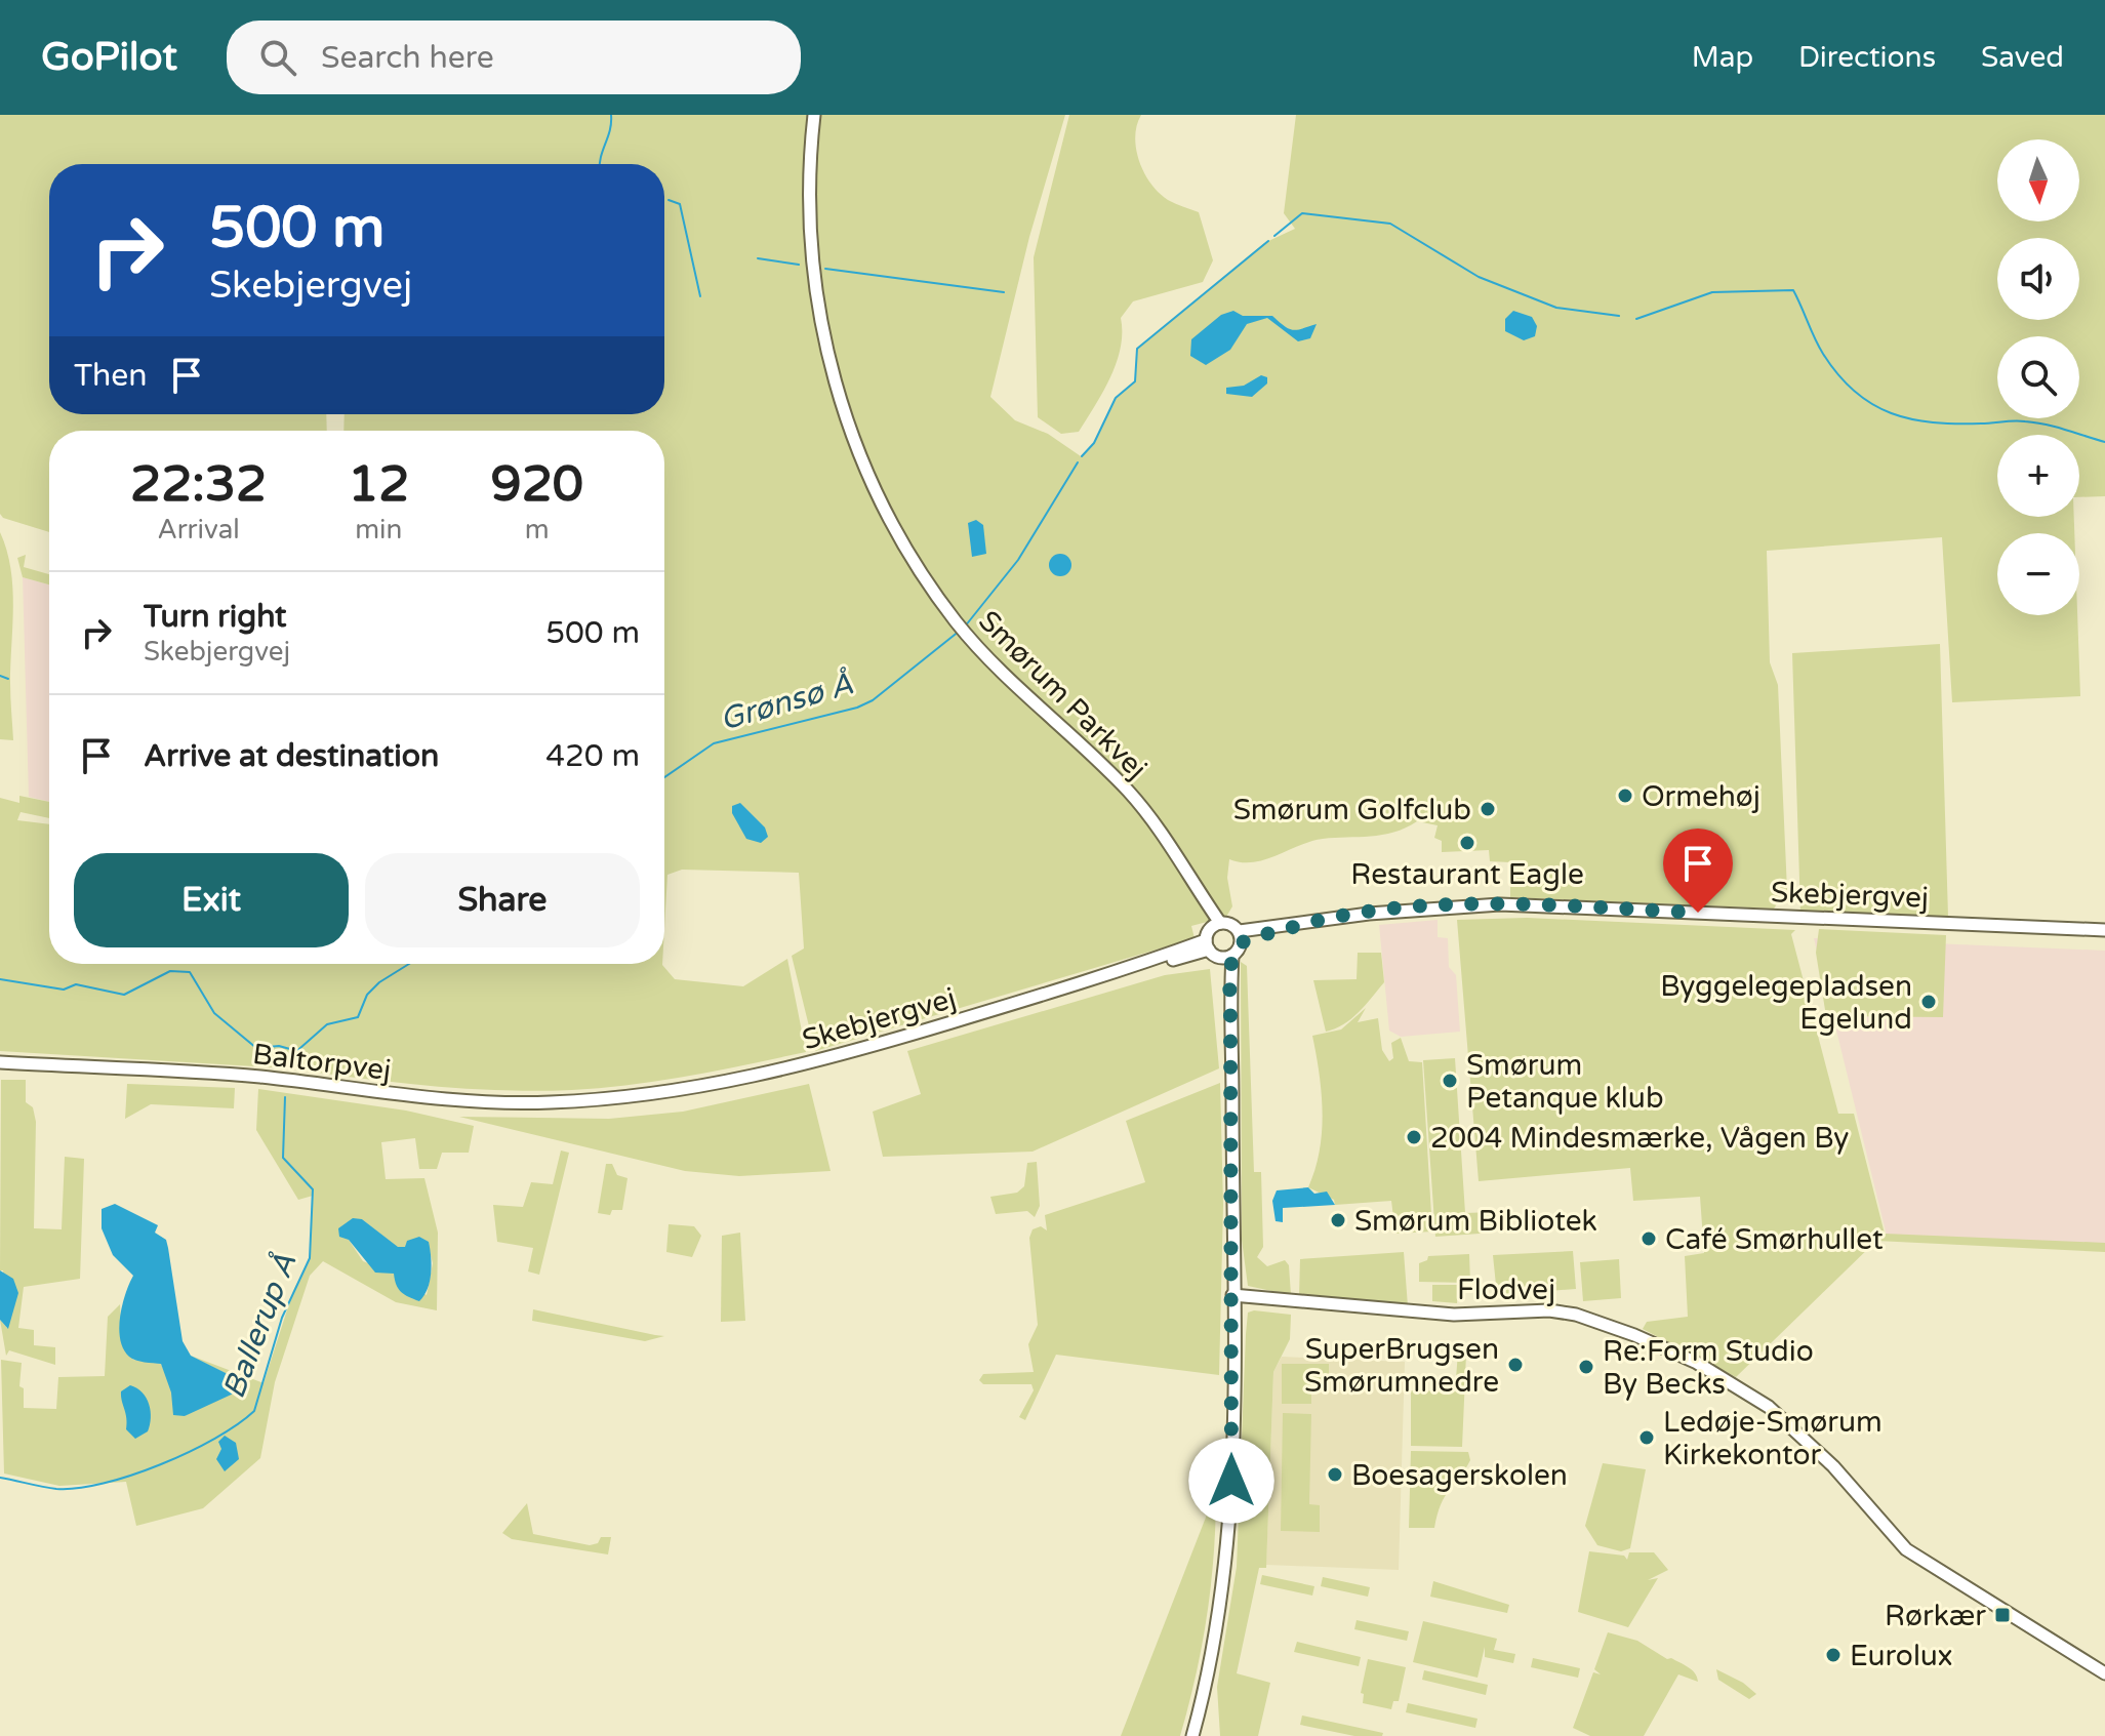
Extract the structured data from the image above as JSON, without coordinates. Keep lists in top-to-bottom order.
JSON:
{
  "streets": {
    "street": [
      "Smørum Parkvej",
      "Skebjergvej",
      "Baltorpvej",
      "Flodvej"
    ]
  },
  "crossings": [
    ["Smørum Parkvej", "Skebjergvej"],
    ["Skebjergvej", "Baltorpvej"]
  ],
  "water": ["Grønsø Å", "Ballerup Å"],
  "places": {
    "other": [
      "Ormehøj",
      "Smørum Golfclub",
      "Restaurant Eagle",
      "Byggelegepladsen Egelund",
      "Smørum Petanque klub",
      "2004 Mindesmærke, Vågen By",
      "Smørum Bibliotek",
      "Café Smørhullet",
      "SuperBrugsen Smørumnedre",
      "Re:Form Studio By Becks",
      "Ledøje-Smørum Kirkekontor",
      "Boesagerskolen",
      "Eurolux"
    ],
    "transit": ["Rørkær"]
  },
  "north": "bottom",
  "page": {
    "header": "GoPilot",
    "search": "Search here",
    "nav": ["Map", "Directions", "Saved"],
    "map_buttons": ["+", "−"],
    "turn": ["500 m", "Skebjergvej"],
    "then": "Then",
    "eta": [
      "22:32",
      "Arrival",
      "12",
      "min",
      "920",
      "m"
    ],
    "list": [
      {
        "name": "Turn right",
        "note": "Skebjergvej",
        "value": "500 m"
      },
      {
        "name": "Arrive at destination",
        "value": "420 m"
      }
    ],
    "buttons": ["Exit", "Share"]
  }
}
